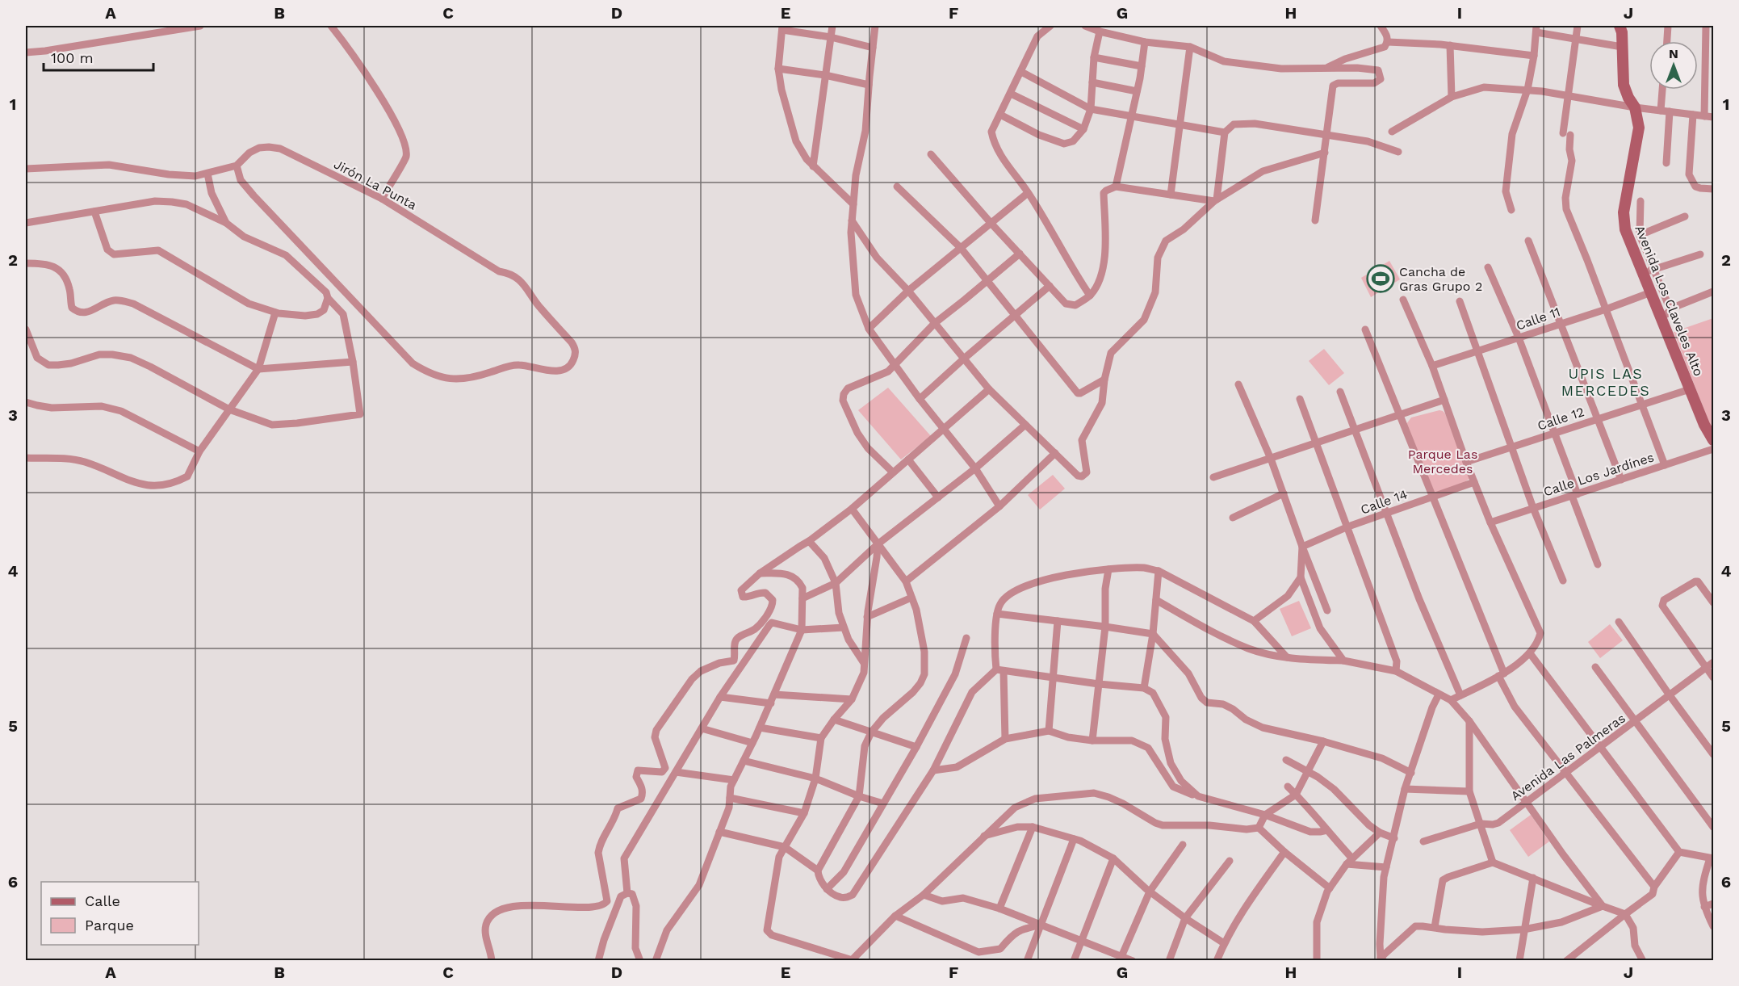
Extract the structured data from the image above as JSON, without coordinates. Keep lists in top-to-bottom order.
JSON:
{
  "streets": {
    "street": [
      "Jirón La Punta",
      "Avenida Los Claveles Alto",
      "Calle 11",
      "Calle 12",
      "Calle Los Jardínes",
      "Calle 14",
      "Avenida Las Palmeras"
    ]
  },
  "crossings": [
    ["Avenida Los Claveles Alto", "Calle 11"],
    ["Avenida Los Claveles Alto", "Calle 12"]
  ],
  "districts": ["UPIS LAS MERCEDES"],
  "parks": ["Parque Las Mercedes"],
  "places": {
    "sports": ["Cancha de Gras Grupo 2"]
  },
  "legend": ["Calle", "Parque"],
  "scale_bar": "100 m",
  "north": "top",
  "grid": {
    "columns": [
      "A",
      "B",
      "C",
      "D",
      "E",
      "F",
      "G",
      "H",
      "I",
      "J"
    ],
    "rows": [
      "1",
      "2",
      "3",
      "4",
      "5",
      "6"
    ]
  }
}
